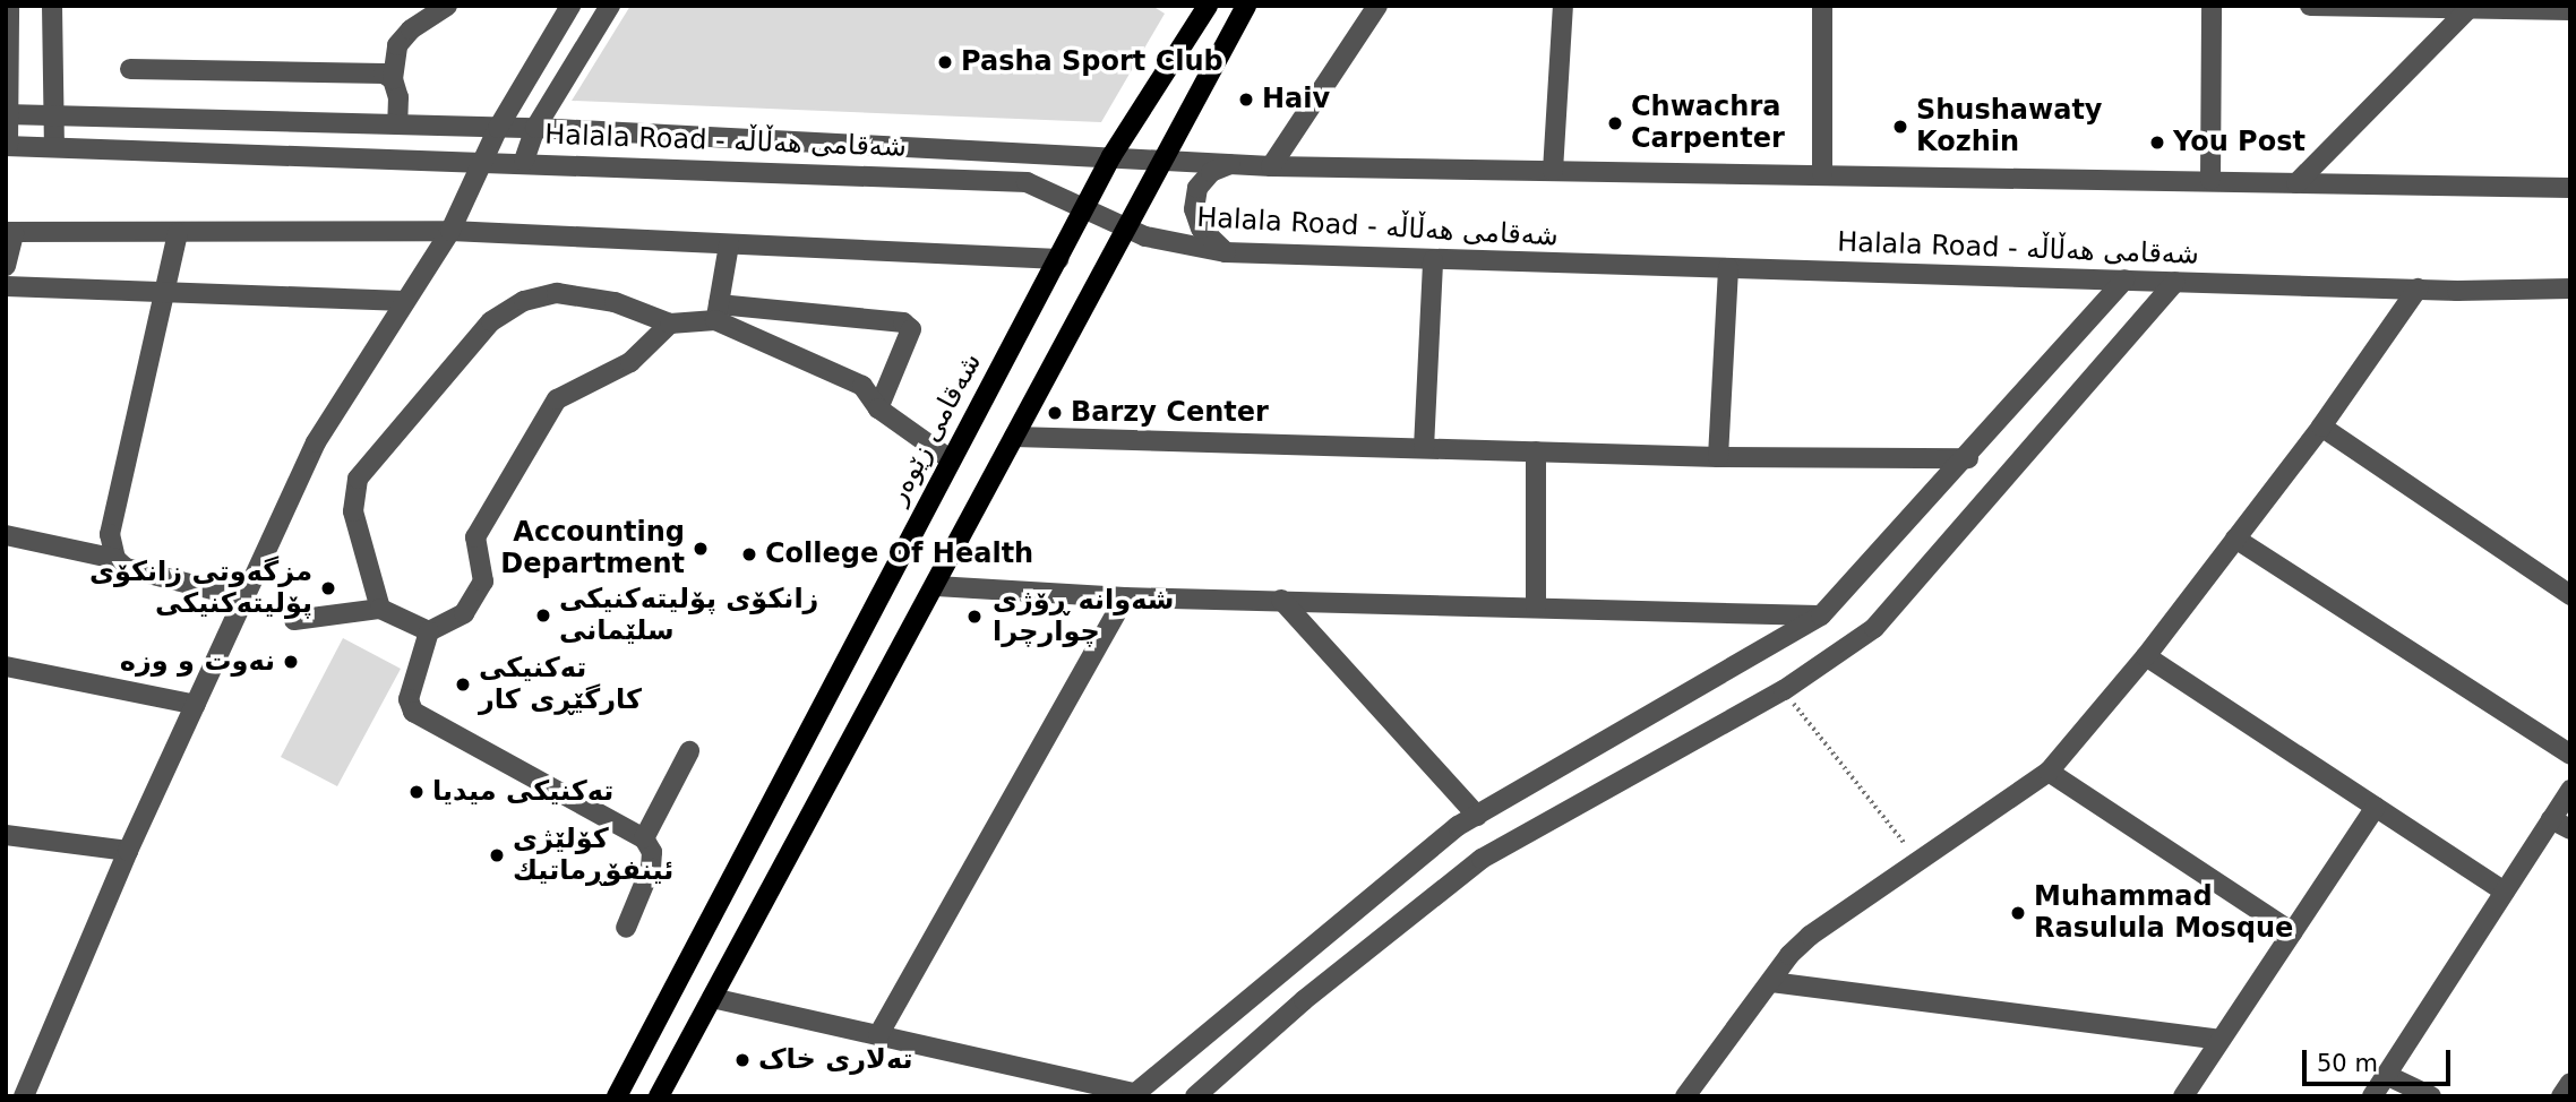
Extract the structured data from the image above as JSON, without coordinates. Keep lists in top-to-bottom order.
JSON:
{
  "streets": {
    "main road": ["شەقامی زێوەر"],
    "street": ["Halala Road - شەقامی هەڵاڵە"]
  },
  "crossings": [
    ["Halala Road - شەقامی هەڵاڵە", "شەقامی زێوەر"]
  ],
  "places": [
    "Pasha Sport Club",
    "Haiv",
    "Chwachra Carpenter",
    "Shushawaty Kozhin",
    "You Post",
    "Barzy Center",
    "Accounting Department",
    "College Of Health",
    "مزگەوتی زانکۆی پۆلیتەکنیکی",
    "زانکۆی پۆلیتەکنیکی سلێمانی",
    "شەوانە ڕۆژی چوارچرا",
    "نەوت و وزە",
    "تەکنیکی کارگێڕی کار",
    "تەکنیکی میدیا",
    "کۆلێژی ئینفۆڕماتیك",
    "Muhammad Rasulula Mosque",
    "تەلاری خاک"
  ],
  "scale_bar": "50 m"
}
